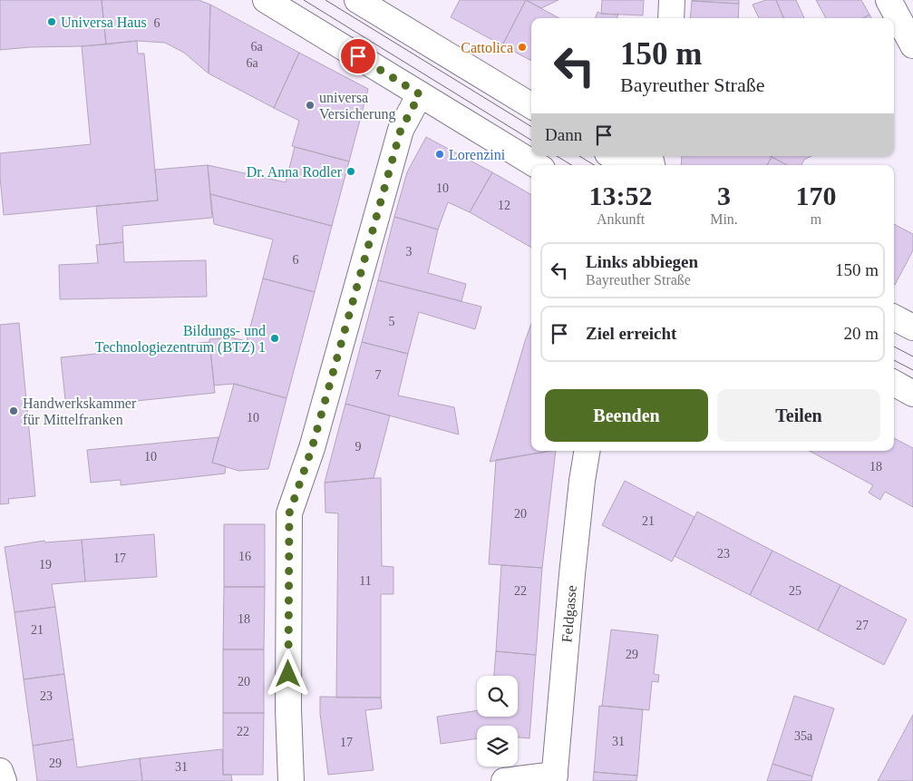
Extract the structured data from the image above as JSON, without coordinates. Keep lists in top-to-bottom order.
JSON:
{
  "streets": {
    "street": ["Feldgasse"]
  },
  "places": [
    "Universa Haus",
    "Cattolica",
    "universa Versicherung",
    "Lorenzini",
    "Dr. Anna Rodler",
    "Bildungs- und Technologiezentrum (BTZ) 1",
    "Handwerkskammer für Mittelfranken"
  ],
  "house_numbers": [
    "6",
    "6a",
    "6a",
    "10",
    "12",
    "3",
    "6",
    "5",
    "7",
    "10",
    "9",
    "10",
    "18",
    "20",
    "21",
    "23",
    "16",
    "17",
    "19",
    "11",
    "22",
    "25",
    "18",
    "27",
    "21",
    "29",
    "20",
    "23",
    "22",
    "35a",
    "31",
    "17",
    "29",
    "31"
  ],
  "page": {
    "turn": ["150 m", "Bayreuther Straße"],
    "then": "Dann",
    "eta": [
      "13:52",
      "Ankunft",
      "3",
      "Min.",
      "170",
      "m"
    ],
    "list": [
      {
        "name": "Links abbiegen",
        "note": "Bayreuther Straße",
        "value": "150 m"
      },
      {
        "name": "Ziel erreicht",
        "value": "20 m"
      }
    ],
    "buttons": ["Beenden", "Teilen"]
  }
}
